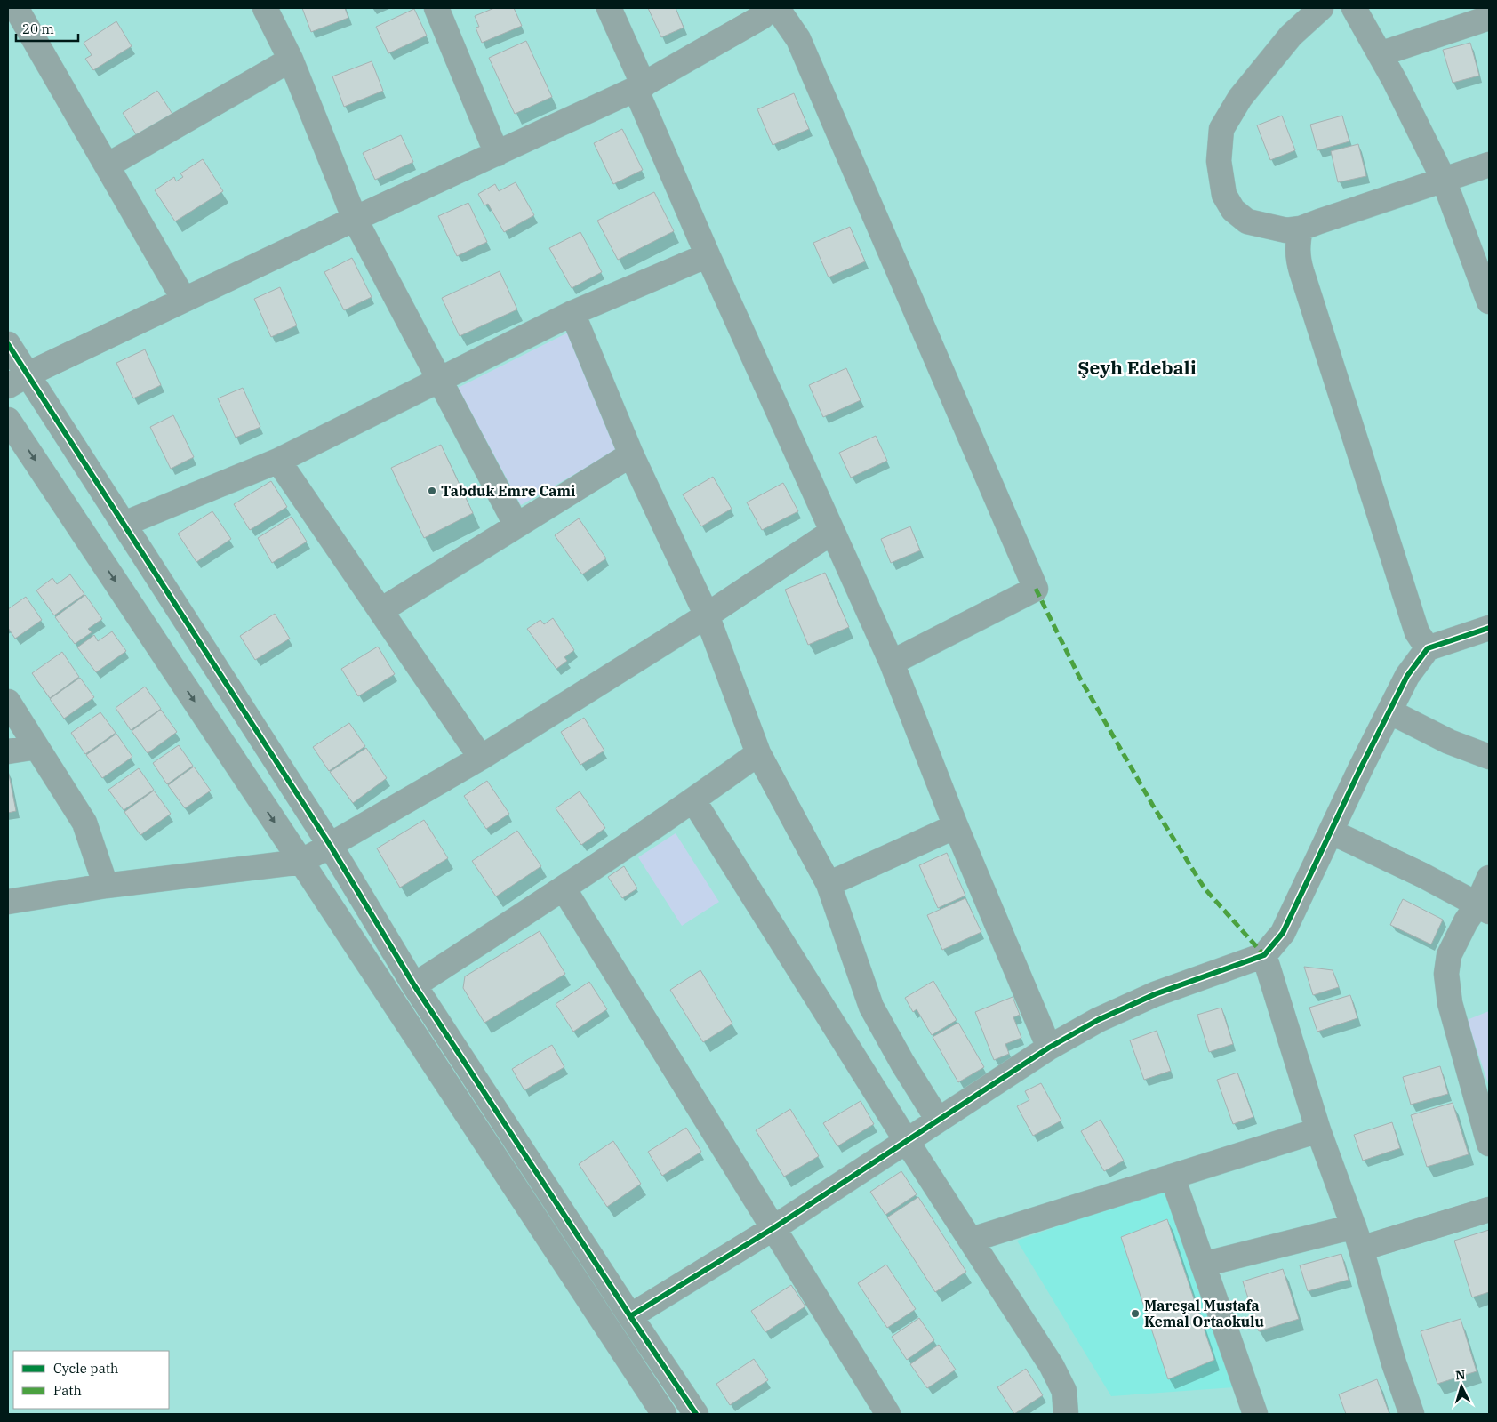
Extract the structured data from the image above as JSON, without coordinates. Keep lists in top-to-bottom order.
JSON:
{
  "districts": ["Şeyh Edebali"],
  "places": ["Tabduk Emre Cami", "Mareşal Mustafa Kemal Ortaokulu"],
  "legend": ["Cycle path", "Path"],
  "scale_bar": "20 m",
  "north": "top"
}
